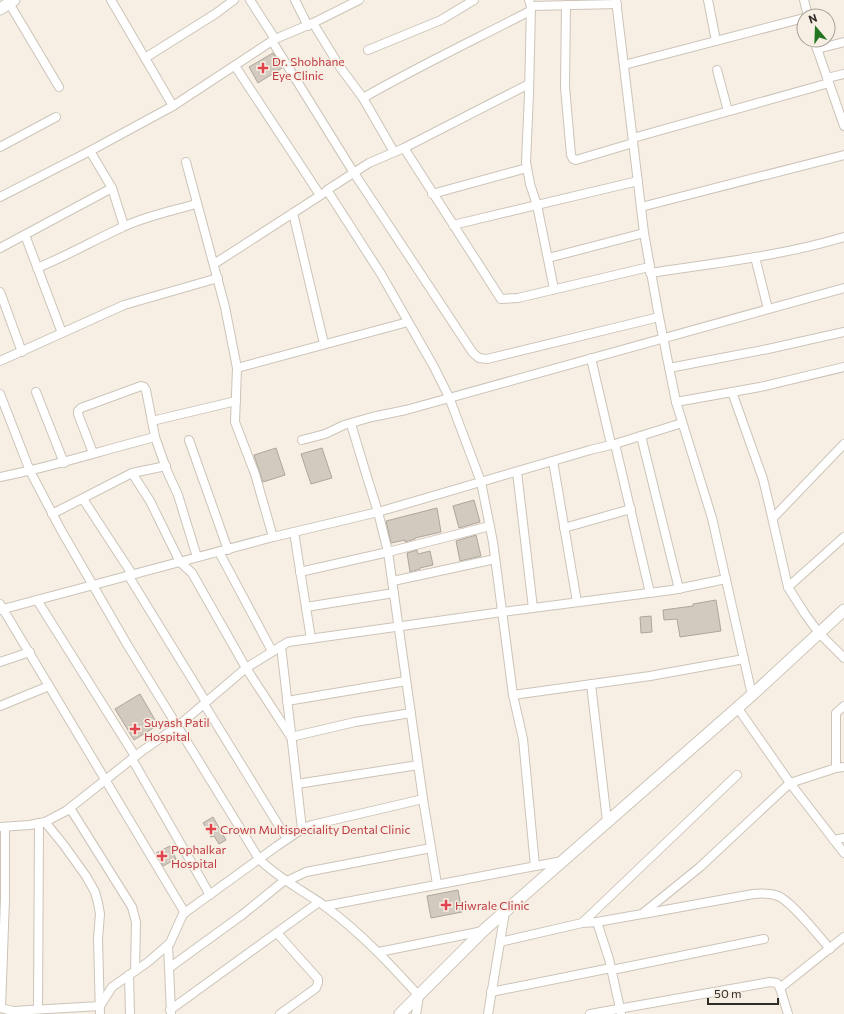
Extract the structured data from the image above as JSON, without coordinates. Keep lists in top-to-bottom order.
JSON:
{
  "places": {
    "health": [
      "Dr. Shobhane Eye Clinic",
      "Suyash Patil Hospital",
      "Crown Multispeciality Dental Clinic",
      "Pophalkar Hospital",
      "Hiwrale Clinic"
    ]
  },
  "scale_bar": "50 m",
  "north": "top"
}
